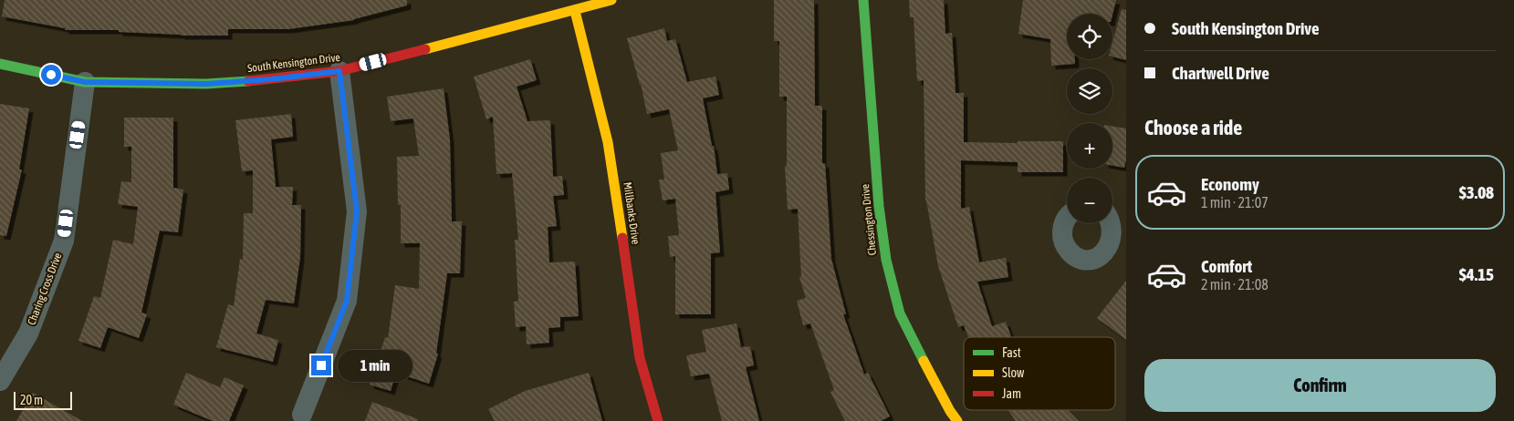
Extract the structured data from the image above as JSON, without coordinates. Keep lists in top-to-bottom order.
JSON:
{
  "streets": {
    "street": [
      "South Kensington Drive",
      "Millbanks Drive",
      "Chessington Drive",
      "Charing Cross Drive"
    ]
  },
  "crossings": [
    ["South Kensington Drive", "Millbanks Drive"],
    ["South Kensington Drive", "Charing Cross Drive"]
  ],
  "legend": ["Fast", "Slow", "Jam"],
  "scale_bar": "20 m",
  "page": {
    "banner": ["South Kensington Drive", "Chartwell Drive"],
    "map_buttons": ["+", "−"],
    "heading": "Choose a ride",
    "list": [
      {
        "name": "Economy",
        "note": "1 min · 21:07",
        "value": "$3.08"
      },
      {
        "name": "Comfort",
        "note": "2 min · 21:08",
        "value": "$4.15"
      }
    ],
    "bubble": "1 min",
    "buttons": "Confirm",
    "scale": "20 m"
  }
}
